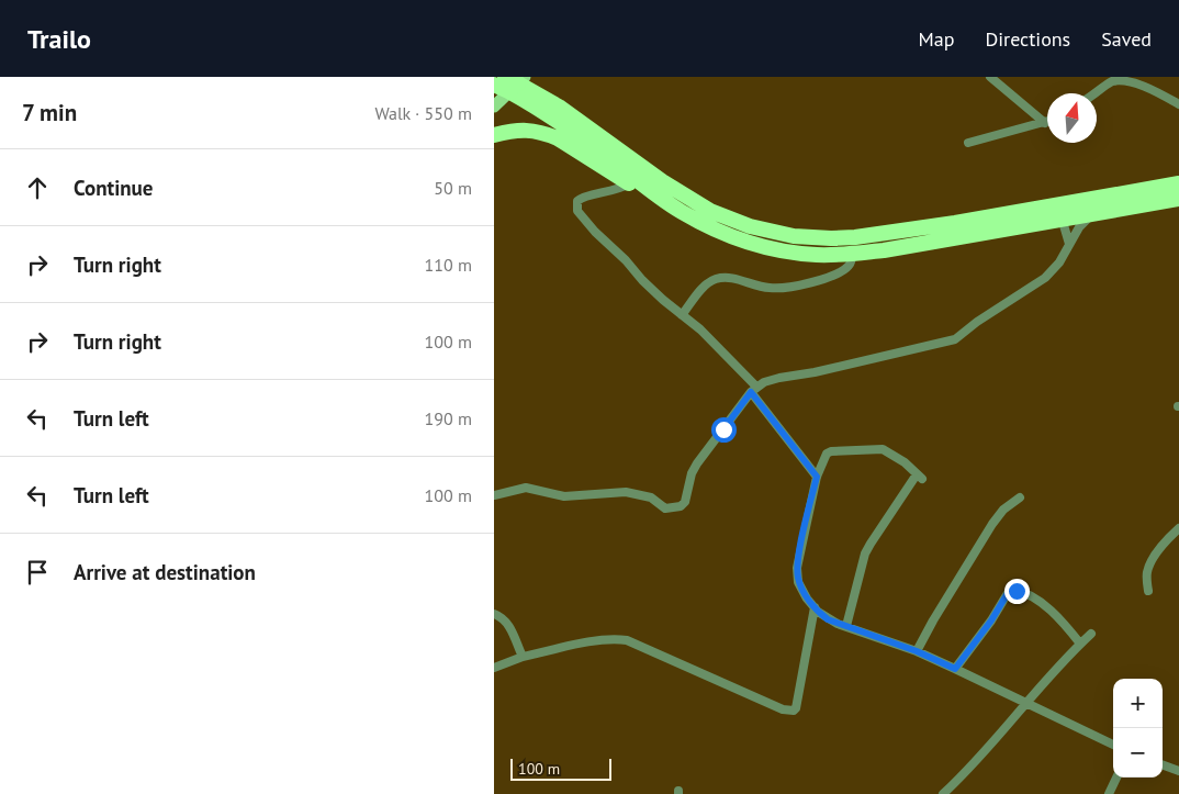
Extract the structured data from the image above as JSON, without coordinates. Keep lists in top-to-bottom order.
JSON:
{
  "scale_bar": "100 m",
  "north": "top",
  "page": {
    "header": "Trailo",
    "nav": ["Map", "Directions", "Saved"],
    "heading": ["7 min", "Walk · 550 m"],
    "list": [
      ["Continue", "50 m"],
      ["Turn right", "110 m"],
      ["Turn right", "100 m"],
      ["Turn left", "190 m"],
      ["Turn left", "100 m"],
      "Arrive at destination"
    ],
    "map_buttons": ["+", "−"],
    "scale": "100 m"
  }
}
